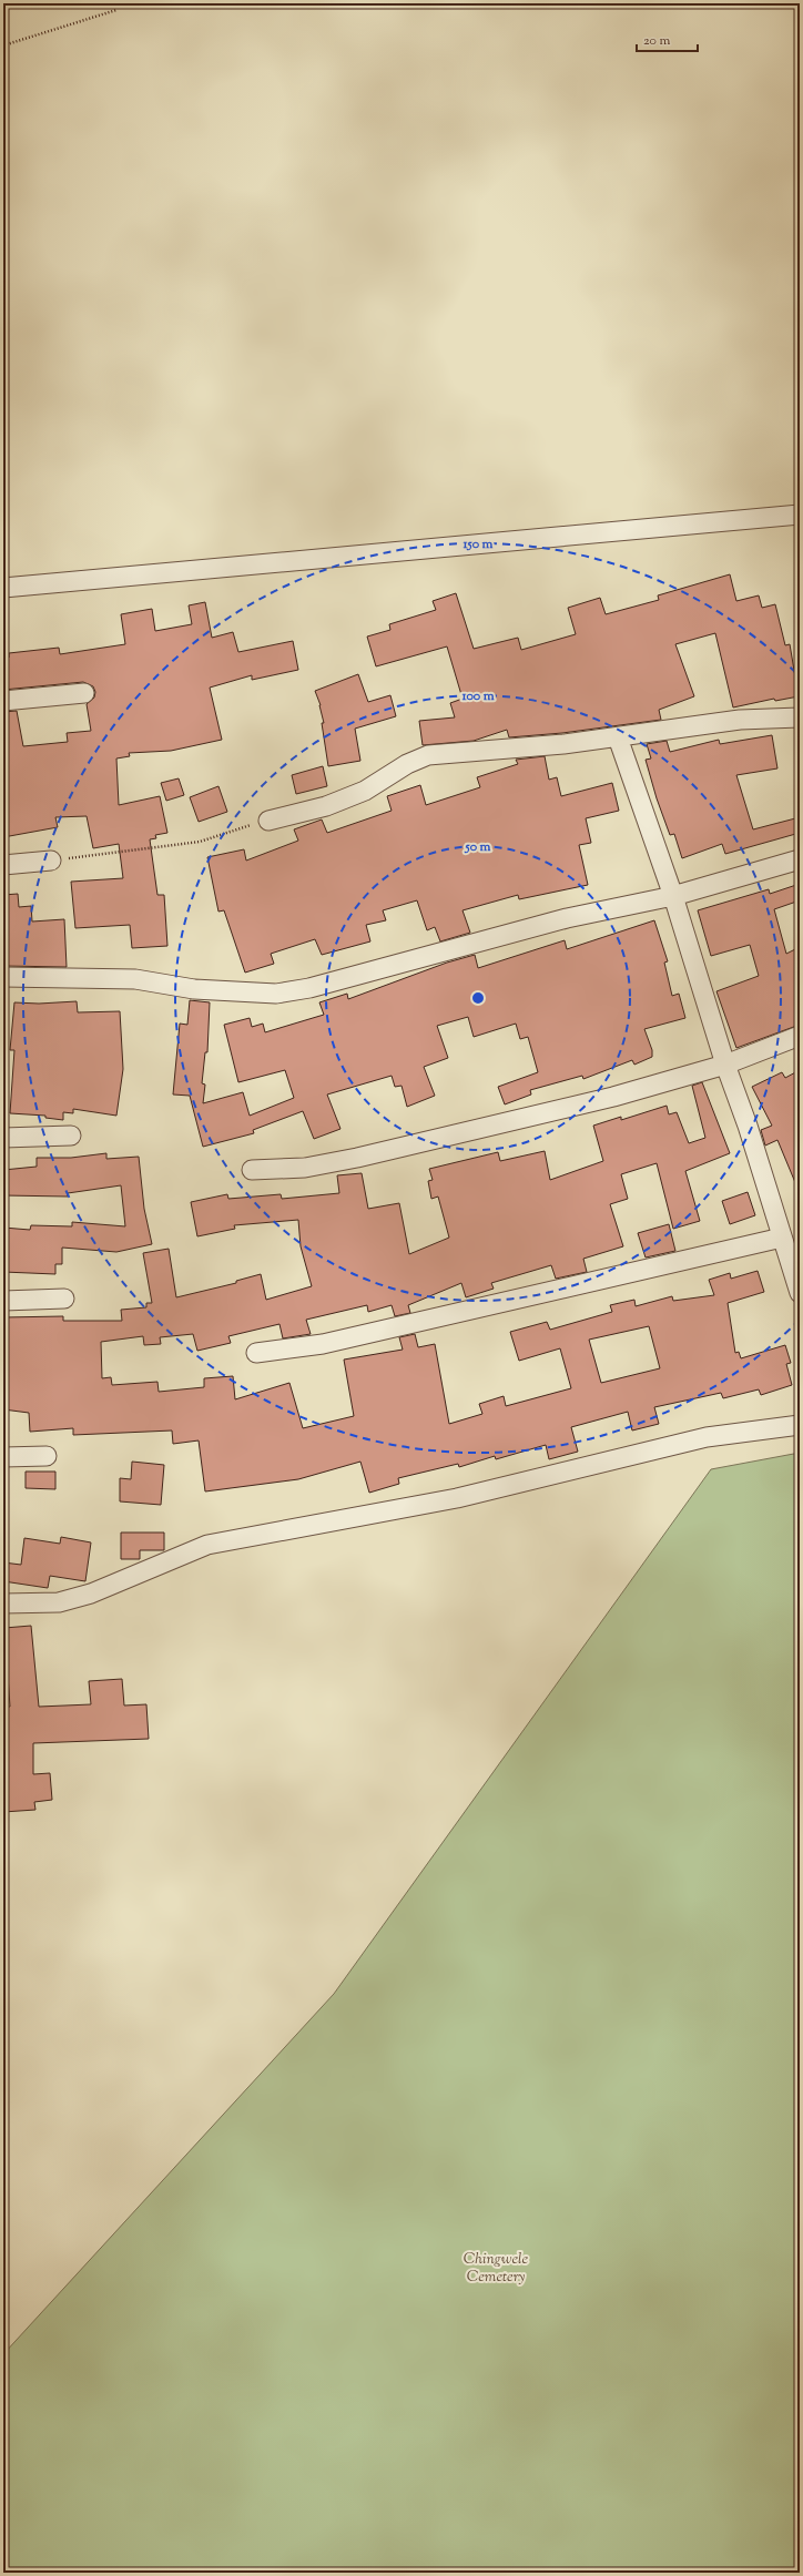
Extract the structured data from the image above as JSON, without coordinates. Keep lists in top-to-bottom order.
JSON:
{
  "parks": ["Chingwele Cemetery"],
  "scale_bar": "20 m",
  "rings": ["150 m", "100 m", "50 m"]
}
